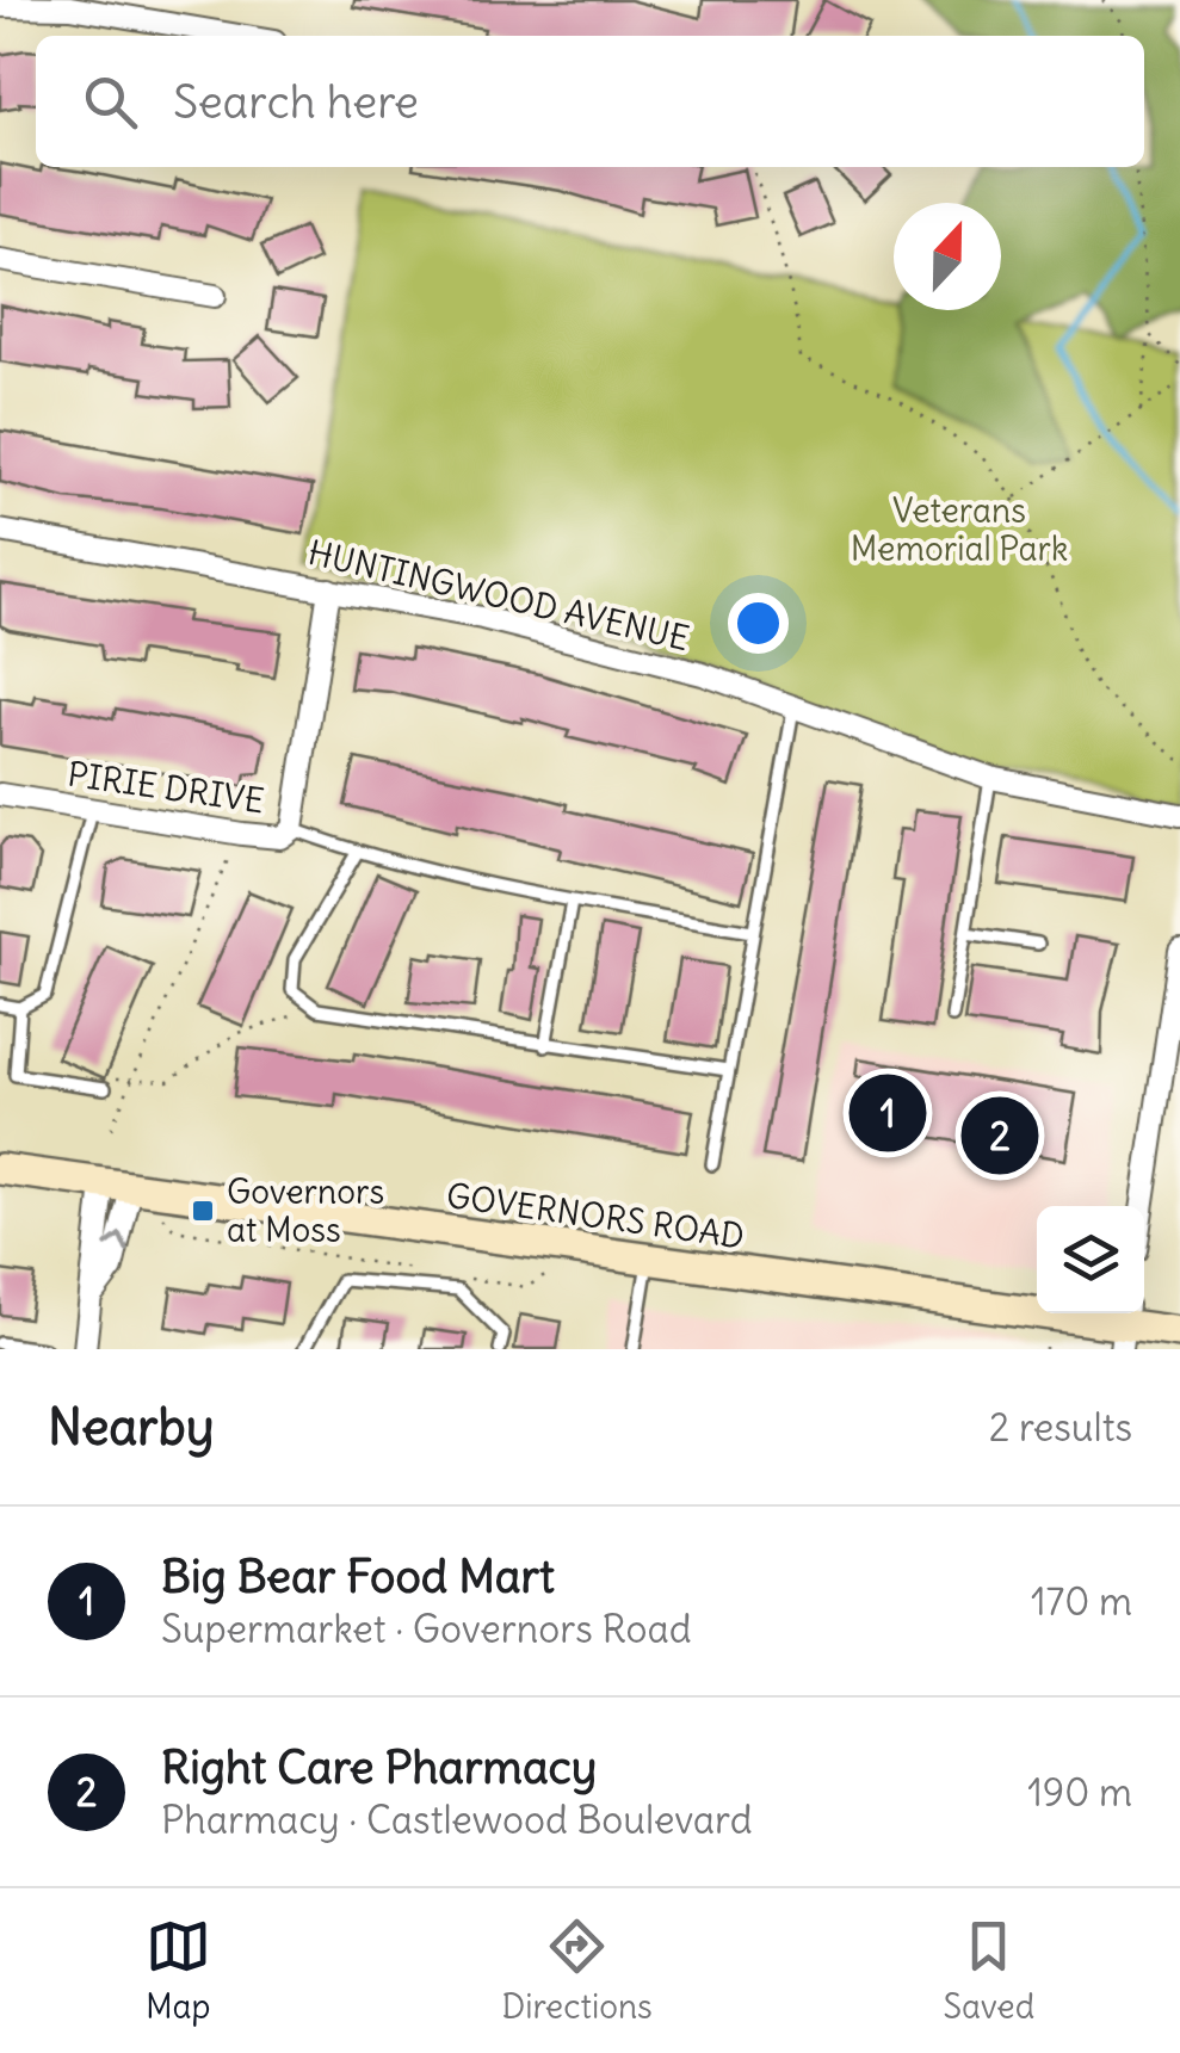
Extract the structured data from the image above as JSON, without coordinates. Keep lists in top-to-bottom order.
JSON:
{
  "streets": {
    "main road": ["GOVERNORS ROAD"],
    "street": ["HUNTINGWOOD AVENUE", "PIRIE DRIVE"]
  },
  "crossings": [
    ["HUNTINGWOOD AVENUE", "PIRIE DRIVE"]
  ],
  "parks": ["Veterans Memorial Park"],
  "places": {
    "transit": ["Governors at Moss"]
  },
  "north": "top",
  "page": {
    "search": "Search here",
    "pins": ["1", "2"],
    "heading": ["Nearby", "2 results"],
    "list": [
      {
        "mark": "1",
        "name": "Big Bear Food Mart",
        "note": "Supermarket · Governors Road",
        "value": "170 m"
      },
      {
        "mark": "2",
        "name": "Right Care Pharmacy",
        "note": "Pharmacy · Castlewood Boulevard",
        "value": "190 m"
      }
    ],
    "nav": ["Map", "Directions", "Saved"]
  }
}
